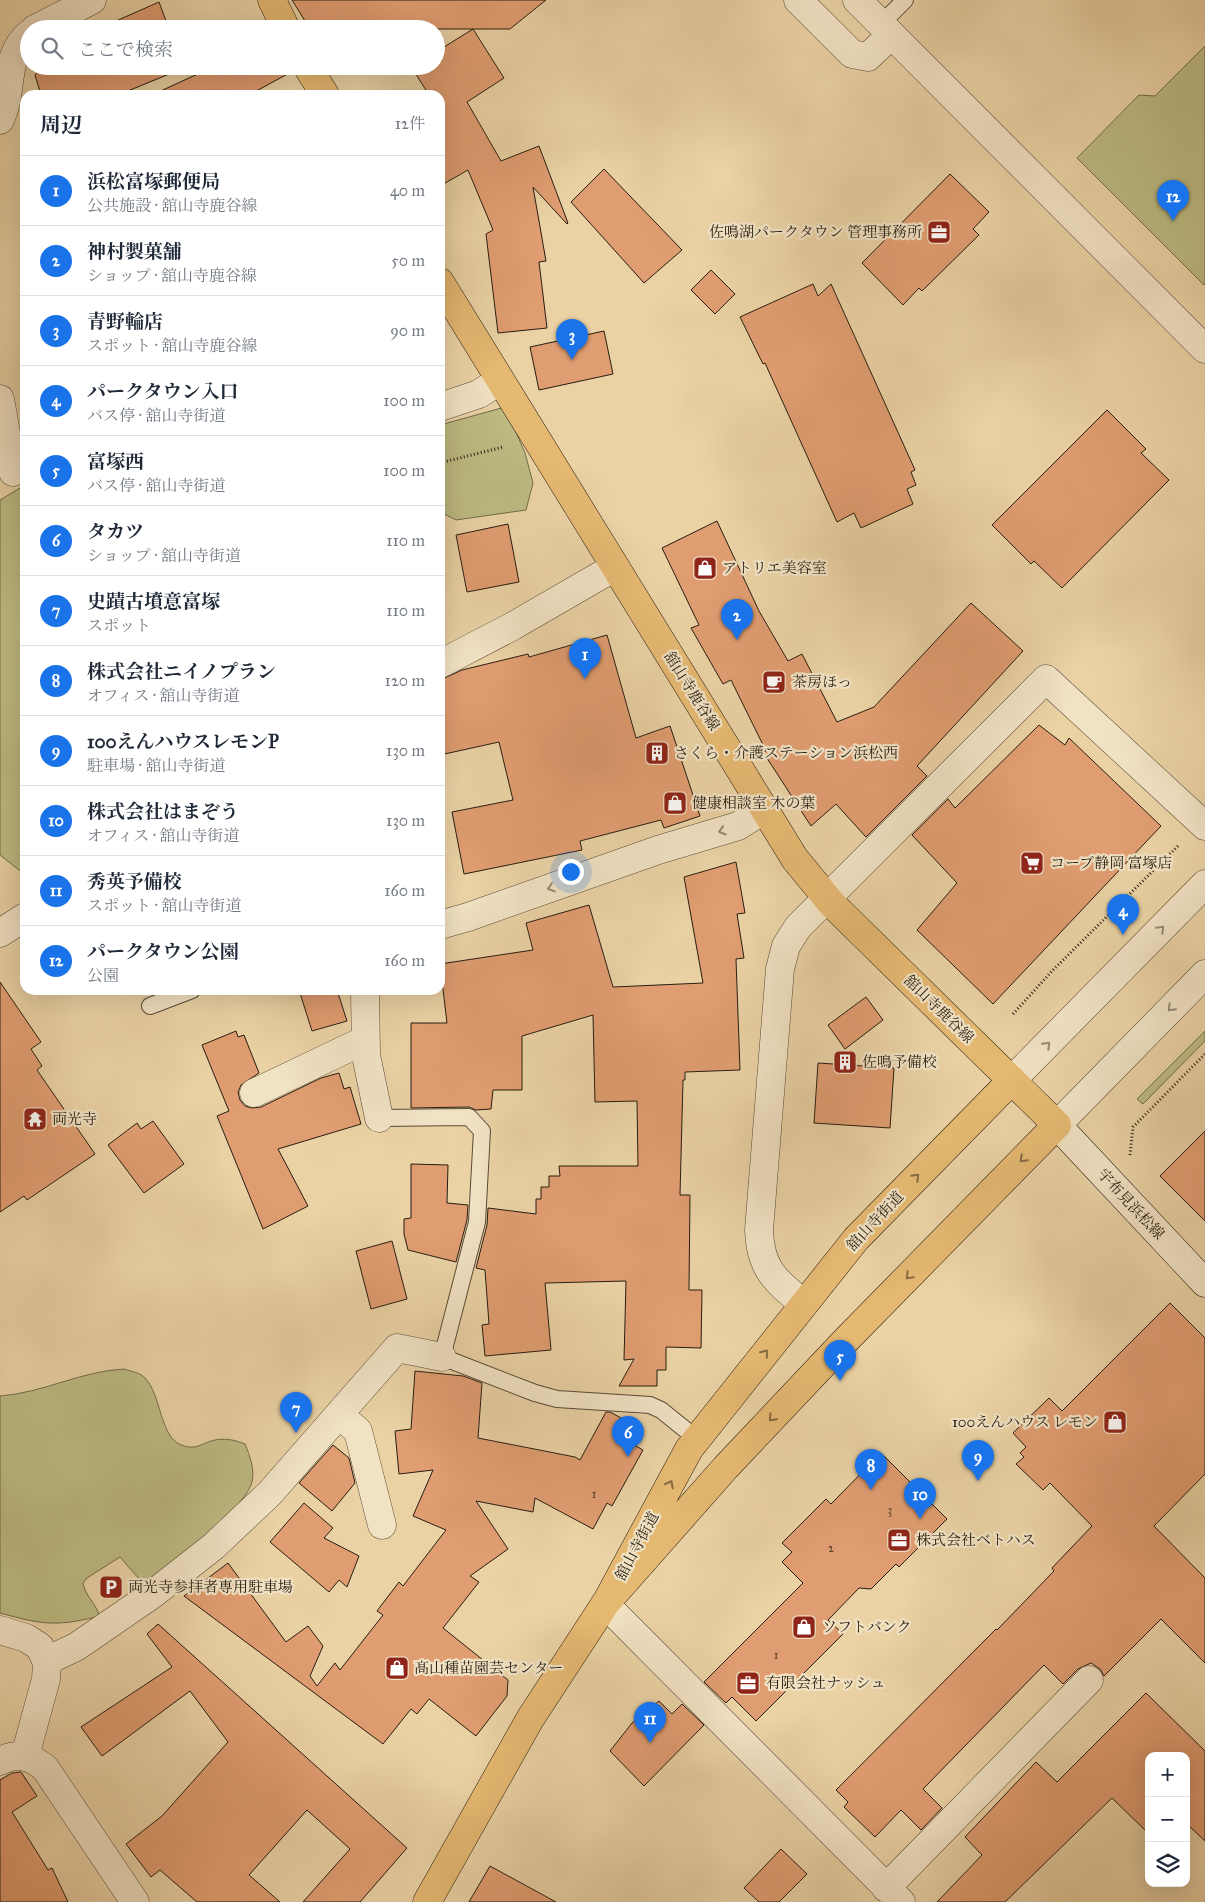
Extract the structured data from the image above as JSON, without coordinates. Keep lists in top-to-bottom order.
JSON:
{
  "streets": {
    "main road": ["舘山寺鹿谷線", "舘山寺街道"],
    "street": ["宇布見浜松線"]
  },
  "crossings": [
    ["舘山寺鹿谷線", "宇布見浜松線"],
    ["舘山寺鹿谷線", "舘山寺街道"],
    ["宇布見浜松線", "舘山寺街道"]
  ],
  "places": {
    "office": ["佐鳴湖パークタウン 管理事務所", "株式会社ベトハス", "有限会社ナッシュ"],
    "shop": [
      "アトリエ美容室",
      "健康相談室 木の葉",
      "100えんハウス レモン",
      "ソフトバンク",
      "髙山種苗園芸センター"
    ],
    "cafe": ["茶房ほっ"],
    "building": ["さくら・介護ステーション浜松西", "佐鳴予備校"],
    "supermarket": ["コープ静岡 富塚店"],
    "temple": ["両光寺"],
    "parking": ["両光寺参拝者専用駐車場"]
  },
  "house_numbers": [
    "1",
    "3",
    "2",
    "1"
  ],
  "page": {
    "search": "ここで検索",
    "heading": ["周辺", "12件"],
    "list": [
      {
        "mark": "1",
        "name": "浜松富塚郵便局",
        "note": "公共施設 · 舘山寺鹿谷線",
        "value": "40 m"
      },
      {
        "mark": "2",
        "name": "神村製菓舗",
        "note": "ショップ · 舘山寺鹿谷線",
        "value": "50 m"
      },
      {
        "mark": "3",
        "name": "青野輪店",
        "note": "スポット · 舘山寺鹿谷線",
        "value": "90 m"
      },
      {
        "mark": "4",
        "name": "パークタウン入口",
        "note": "バス停 · 舘山寺街道",
        "value": "100 m"
      },
      {
        "mark": "5",
        "name": "富塚西",
        "note": "バス停 · 舘山寺街道",
        "value": "100 m"
      },
      {
        "mark": "6",
        "name": "タカツ",
        "note": "ショップ · 舘山寺街道",
        "value": "110 m"
      },
      {
        "mark": "7",
        "name": "史蹟古墳意富塚",
        "note": "スポット",
        "value": "110 m"
      },
      {
        "mark": "8",
        "name": "株式会社ニイノプラン",
        "note": "オフィス · 舘山寺街道",
        "value": "120 m"
      },
      {
        "mark": "9",
        "name": "100えんハウスレモンP",
        "note": "駐車場 · 舘山寺街道",
        "value": "130 m"
      },
      {
        "mark": "10",
        "name": "株式会社はまぞう",
        "note": "オフィス · 舘山寺街道",
        "value": "130 m"
      },
      {
        "mark": "11",
        "name": "秀英予備校",
        "note": "スポット · 舘山寺街道",
        "value": "160 m"
      },
      {
        "mark": "12",
        "name": "パークタウン公園",
        "note": "公園",
        "value": "160 m"
      }
    ],
    "pins": [
      "12",
      "3",
      "2",
      "1",
      "4",
      "5",
      "7",
      "6",
      "9",
      "8",
      "10",
      "11"
    ],
    "map_buttons": ["+", "−"]
  }
}
